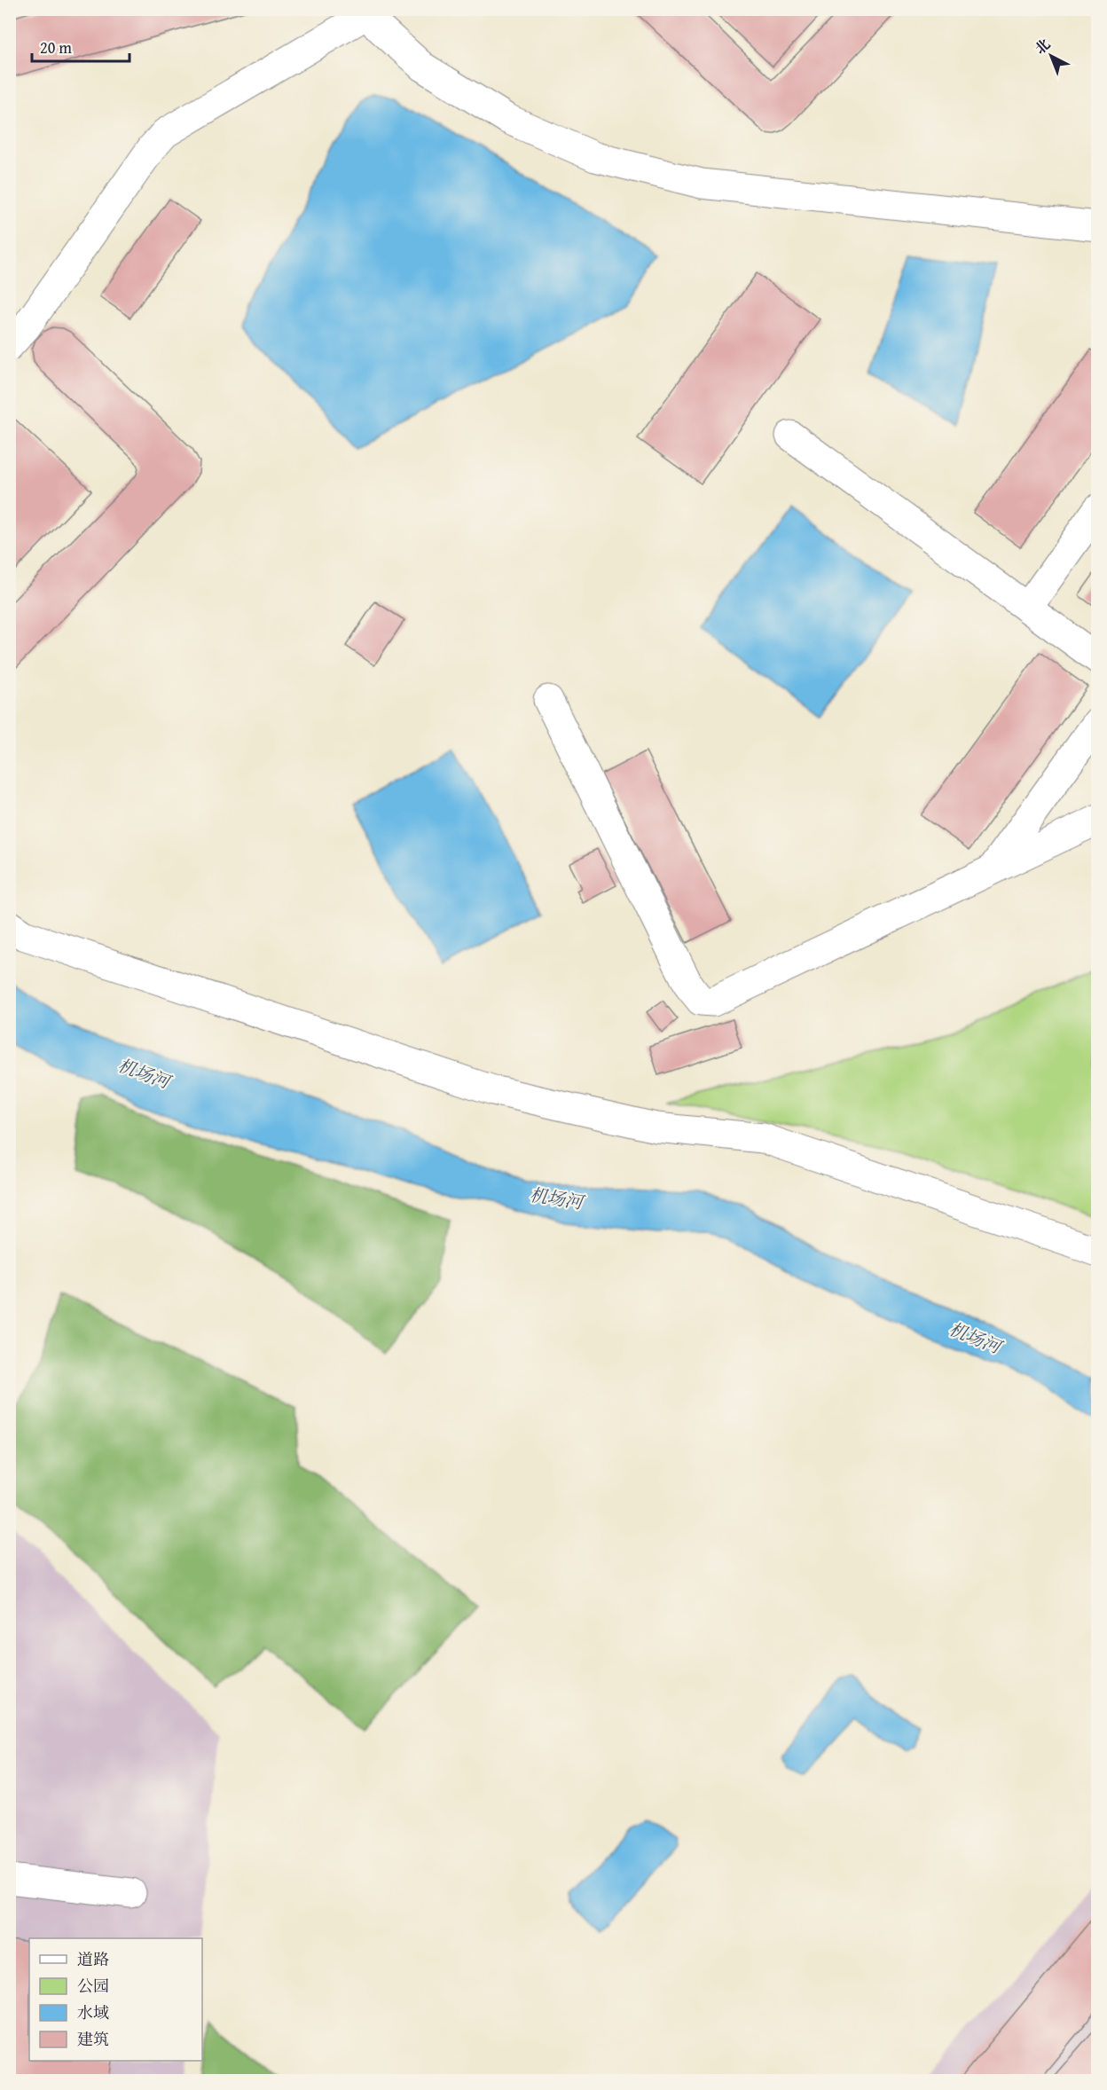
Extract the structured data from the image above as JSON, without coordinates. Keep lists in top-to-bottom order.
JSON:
{
  "water": ["机场河"],
  "legend": [
    "道路",
    "公园",
    "水域",
    "建筑"
  ],
  "scale_bar": "20 m",
  "north": "top left"
}
